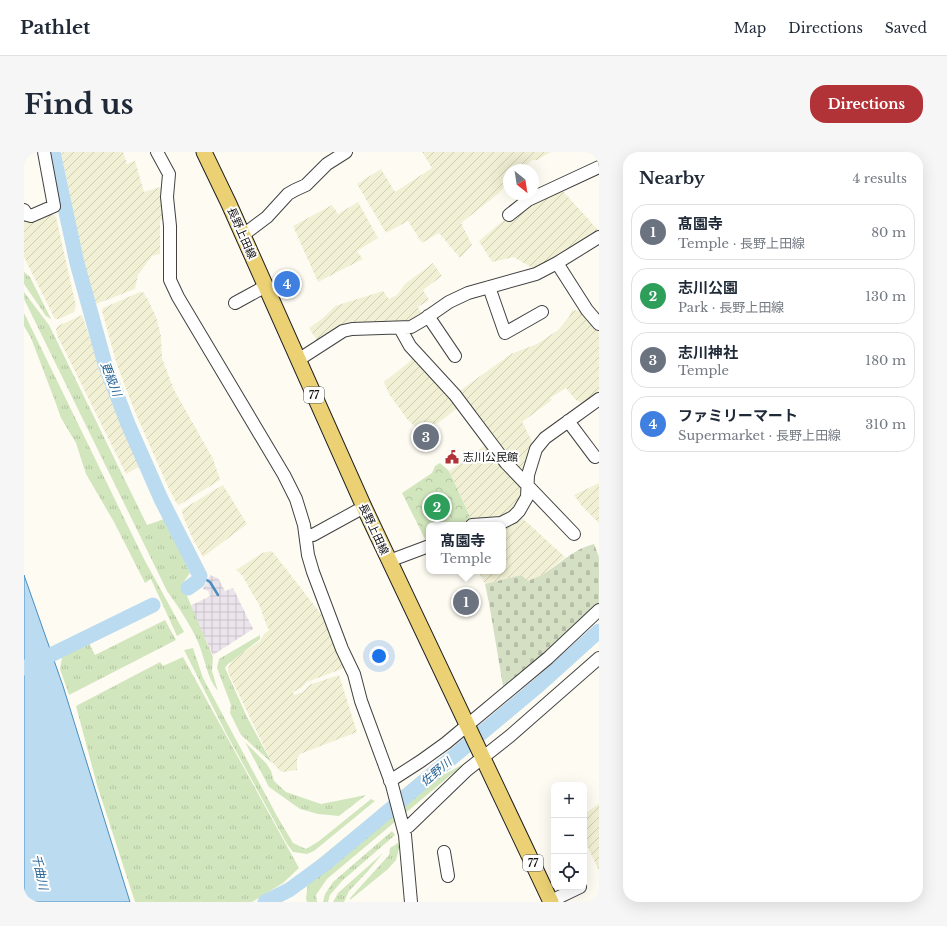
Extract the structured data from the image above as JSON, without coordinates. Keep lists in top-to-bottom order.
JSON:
{
  "streets": {
    "main road": ["長野上田線", "77"]
  },
  "water": ["更級川", "佐野川", "千曲川"],
  "places": {
    "public building": ["志川公民館"]
  },
  "north": "bottom right",
  "page": {
    "header": "Pathlet",
    "nav": ["Map", "Directions", "Saved"],
    "buttons": "Directions",
    "title": "Find us",
    "heading": ["Nearby", "4 results"],
    "list": [
      {
        "mark": "1",
        "name": "髙園寺",
        "note": "Temple · 長野上田線",
        "value": "80 m"
      },
      {
        "mark": "2",
        "name": "志川公園",
        "note": "Park · 長野上田線",
        "value": "130 m"
      },
      {
        "mark": "3",
        "name": "志川神社",
        "note": "Temple",
        "value": "180 m"
      },
      {
        "mark": "4",
        "name": "ファミリーマート",
        "note": "Supermarket · 長野上田線",
        "value": "310 m"
      }
    ],
    "pins": [
      "4",
      "3",
      "2",
      "1"
    ],
    "popup": ["髙園寺", "Temple"],
    "map_buttons": ["+", "−"]
  }
}
